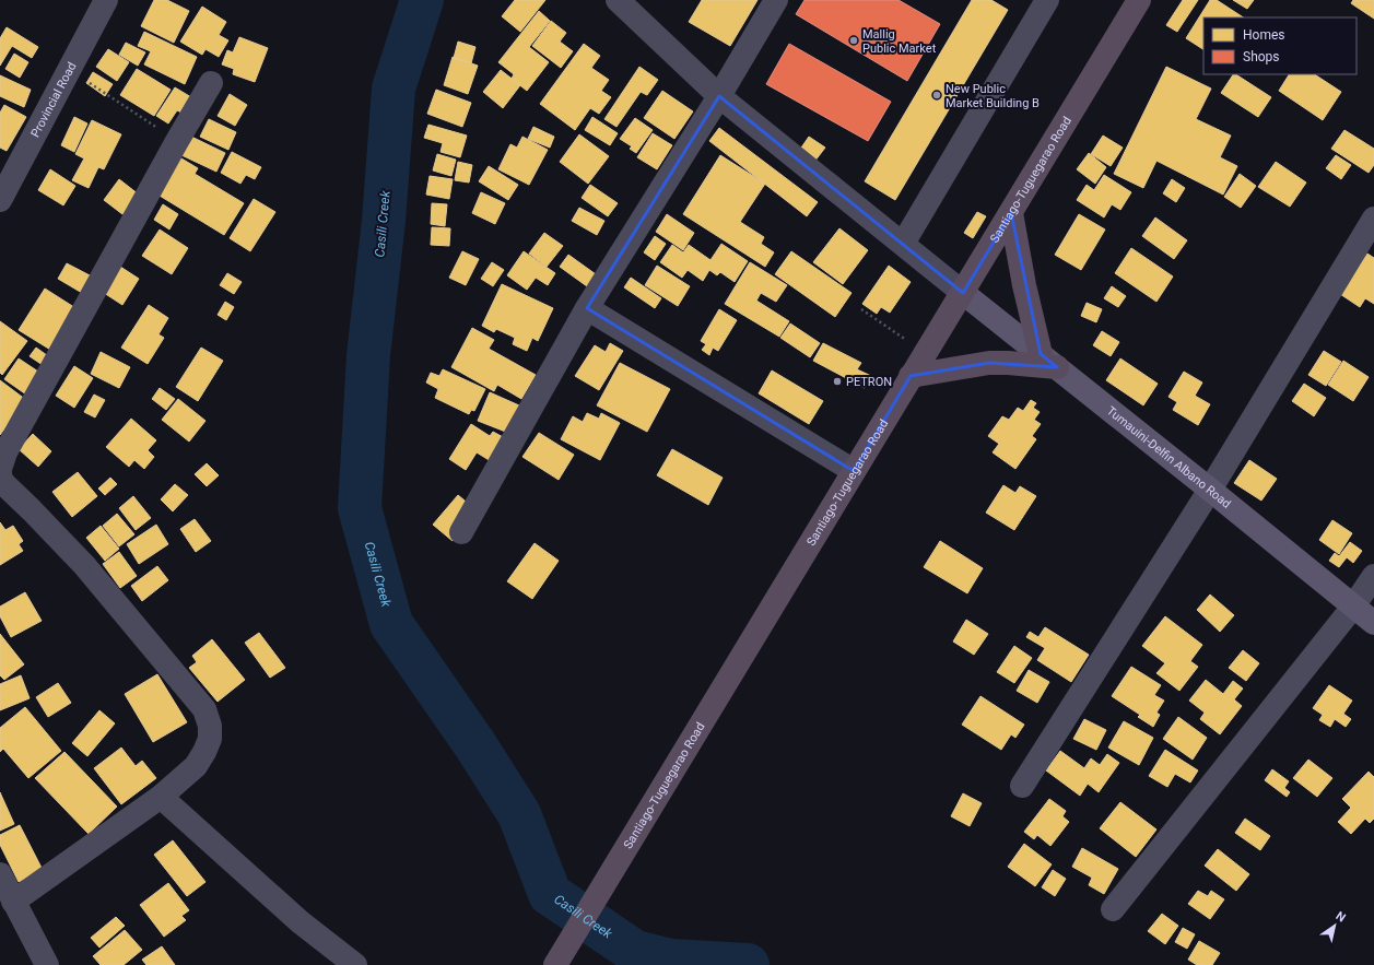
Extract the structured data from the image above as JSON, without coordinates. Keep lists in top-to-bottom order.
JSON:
{
  "streets": {
    "highway": ["Santiago-Tuguegarao Road"],
    "main road": ["Tumauini-Delfin Albano Road"],
    "street": ["Provincial Road"]
  },
  "crossings": [
    ["Santiago-Tuguegarao Road", "Tumauini-Delfin Albano Road"]
  ],
  "water": ["Casili Creek"],
  "places": ["Mallig Public Market", "New Public Market Building B", "PETRON"],
  "legend": ["Homes", "Shops"],
  "north": "top right"
}
